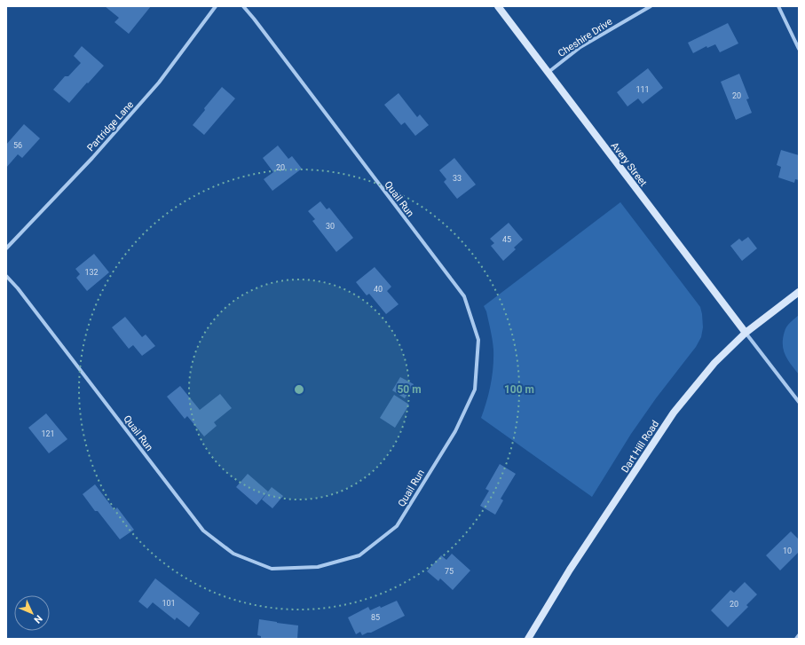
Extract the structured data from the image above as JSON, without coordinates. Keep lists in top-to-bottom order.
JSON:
{
  "streets": {
    "main road": ["Avery Street", "Dart Hill Road"],
    "street": ["Cheshire Drive", "Partridge Lane", "Quail Run"]
  },
  "crossings": [
    ["Cheshire Drive", "Avery Street"],
    ["Avery Street", "Dart Hill Road"]
  ],
  "house_numbers": [
    "111",
    "20",
    "56",
    "20",
    "33",
    "30",
    "45",
    "132",
    "40",
    "121",
    "10",
    "75",
    "101",
    "20",
    "85"
  ],
  "north": "bottom right",
  "rings": ["50 m", "100 m"]
}
